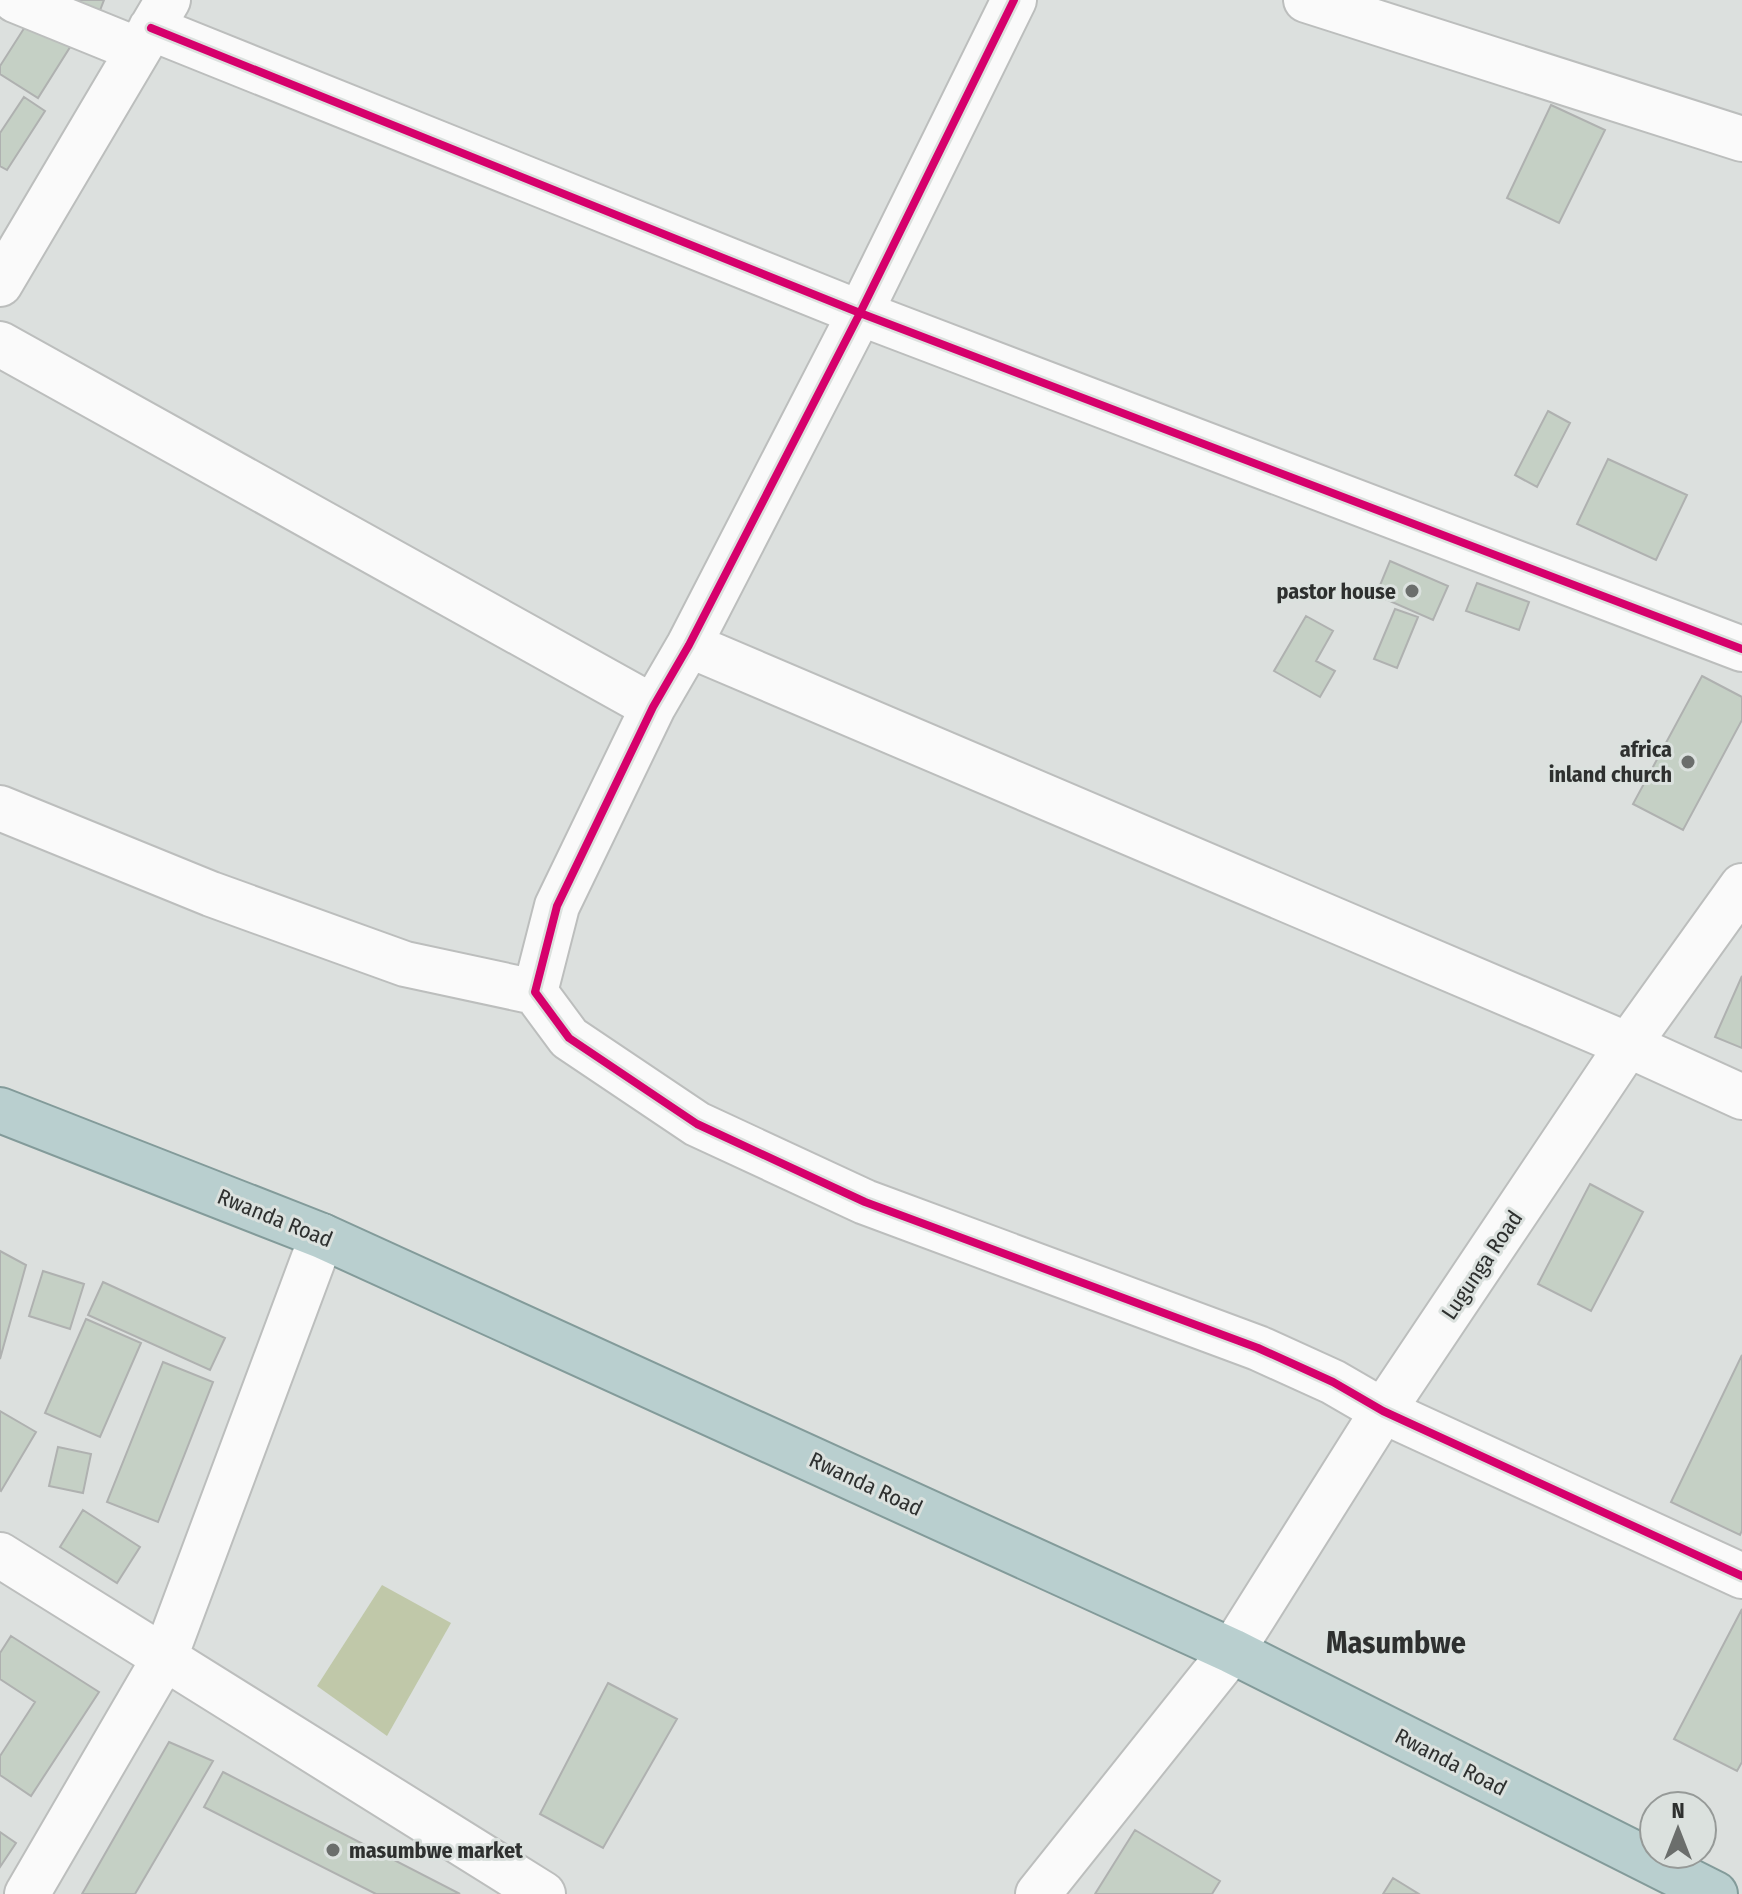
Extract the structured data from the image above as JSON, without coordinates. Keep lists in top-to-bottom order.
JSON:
{
  "streets": {
    "highway": ["Rwanda Road"],
    "street": ["Lugunga Road"]
  },
  "crossings": [
    ["Rwanda Road", "Lugunga Road"]
  ],
  "districts": ["Masumbwe"],
  "places": ["pastor house", "africa inland church", "masumbwe market"],
  "north": "top"
}
